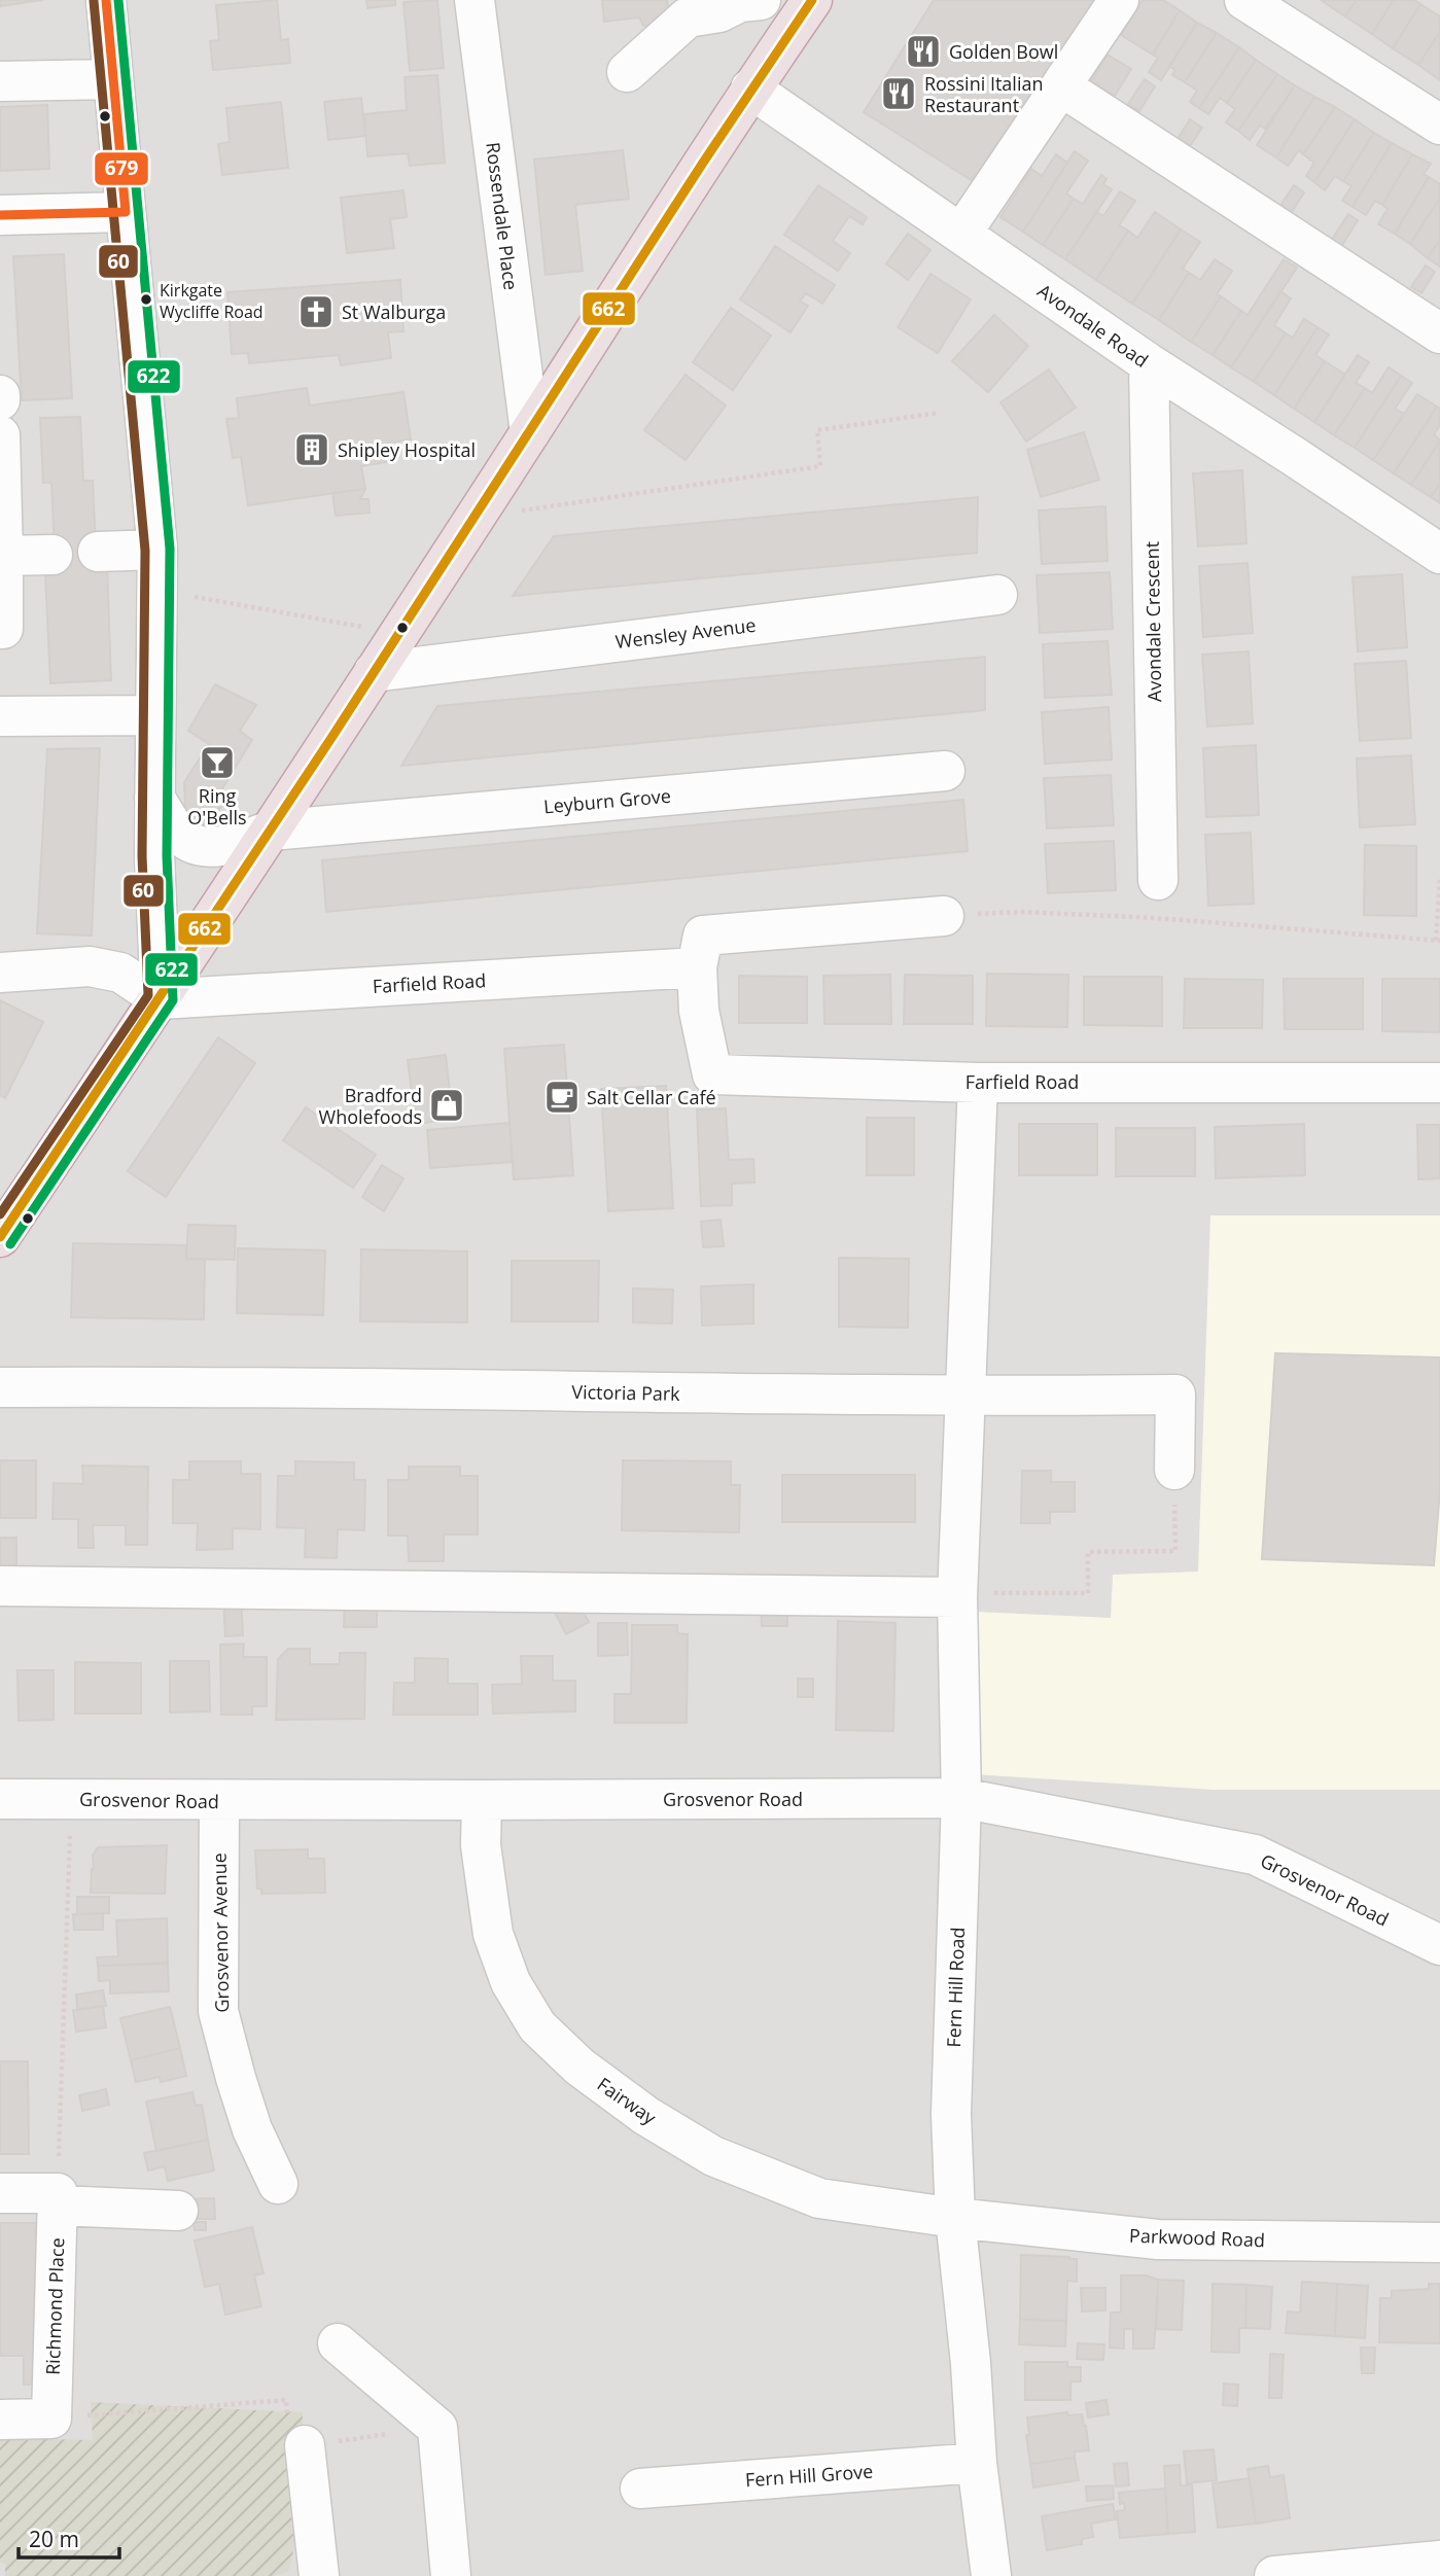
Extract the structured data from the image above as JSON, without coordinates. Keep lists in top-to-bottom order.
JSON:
{
  "streets": {
    "street": [
      "Rossendale Place",
      "Avondale Road",
      "Avondale Crescent",
      "Wensley Avenue",
      "Leyburn Grove",
      "Farfield Road",
      "Victoria Park",
      "Grosvenor Road",
      "Grosvenor Avenue",
      "Fern Hill Road",
      "Fairway",
      "Parkwood Road",
      "Richmond Place",
      "Fern Hill Grove"
    ]
  },
  "crossings": [
    ["Avondale Road", "Avondale Crescent"],
    ["Farfield Road", "Fern Hill Road"],
    ["Victoria Park", "Fern Hill Road"],
    ["Grosvenor Road", "Grosvenor Avenue"],
    ["Grosvenor Road", "Fern Hill Road"],
    ["Grosvenor Road", "Fairway"],
    ["Fern Hill Road", "Fairway"],
    ["Fern Hill Road", "Parkwood Road"],
    ["Fern Hill Road", "Fern Hill Grove"],
    ["Fairway", "Parkwood Road"]
  ],
  "places": {
    "restaurant": ["Golden Bowl", "Rossini Italian Restaurant"],
    "other": ["Kirkgate Wycliffe Road"],
    "church": ["St Walburga"],
    "building": ["Shipley Hospital"],
    "bar": ["Ring O'Bells"],
    "cafe": ["Salt Cellar Café"],
    "shop": ["Bradford Wholefoods"]
  },
  "lines": [
    "transit line 662",
    "transit line 622",
    "transit line 679",
    "transit line 60"
  ],
  "scale_bar": "20 m"
}
